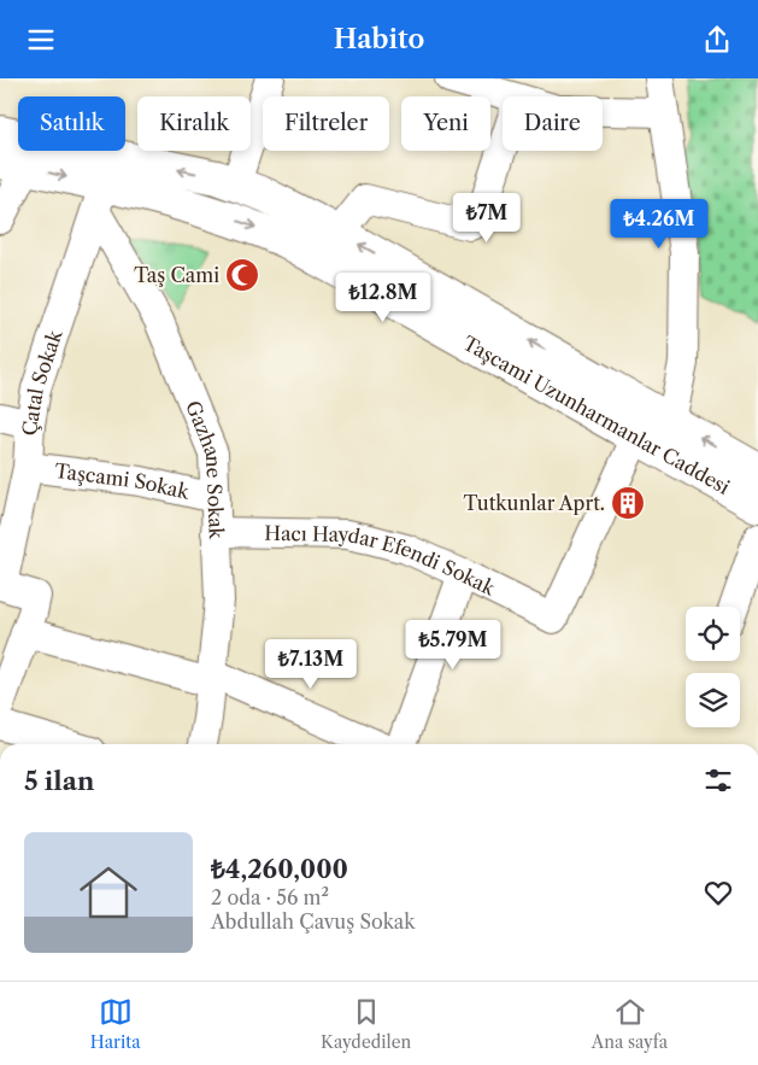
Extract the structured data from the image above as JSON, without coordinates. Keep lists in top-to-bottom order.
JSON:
{
  "streets": {
    "main road": ["Taşcami Uzunharmanlar Caddesi"],
    "street": [
      "Çatal Sokak",
      "Gazhane Sokak",
      "Taşcami Sokak",
      "Hacı Haydar Efendi Sokak"
    ]
  },
  "crossings": [
    ["Çatal Sokak", "Taşcami Uzunharmanlar Caddesi"],
    ["Çatal Sokak", "Gazhane Sokak"],
    ["Çatal Sokak", "Taşcami Sokak"],
    ["Taşcami Uzunharmanlar Caddesi", "Gazhane Sokak"],
    ["Taşcami Uzunharmanlar Caddesi", "Hacı Haydar Efendi Sokak"],
    ["Gazhane Sokak", "Taşcami Sokak"],
    ["Gazhane Sokak", "Hacı Haydar Efendi Sokak"]
  ],
  "places": {
    "mosque": ["Taş Cami"],
    "building": ["Tutkunlar Aprt."]
  },
  "page": {
    "header": "Habito",
    "chip": [
      "Satılık",
      "Kiralık",
      "Filtreler",
      "Yeni",
      "Daire"
    ],
    "price": [
      "₺7M",
      "₺4.26M",
      "₺12.8M",
      "₺5.79M",
      "₺7.13M"
    ],
    "heading": "5 ilan",
    "list": [
      {
        "name": "₺4,260,000",
        "note": "2 oda · 56 m² · Abdullah Çavuş Sokak"
      }
    ],
    "tabs": ["Harita", "Kaydedilen", "Ana sayfa"]
  }
}
